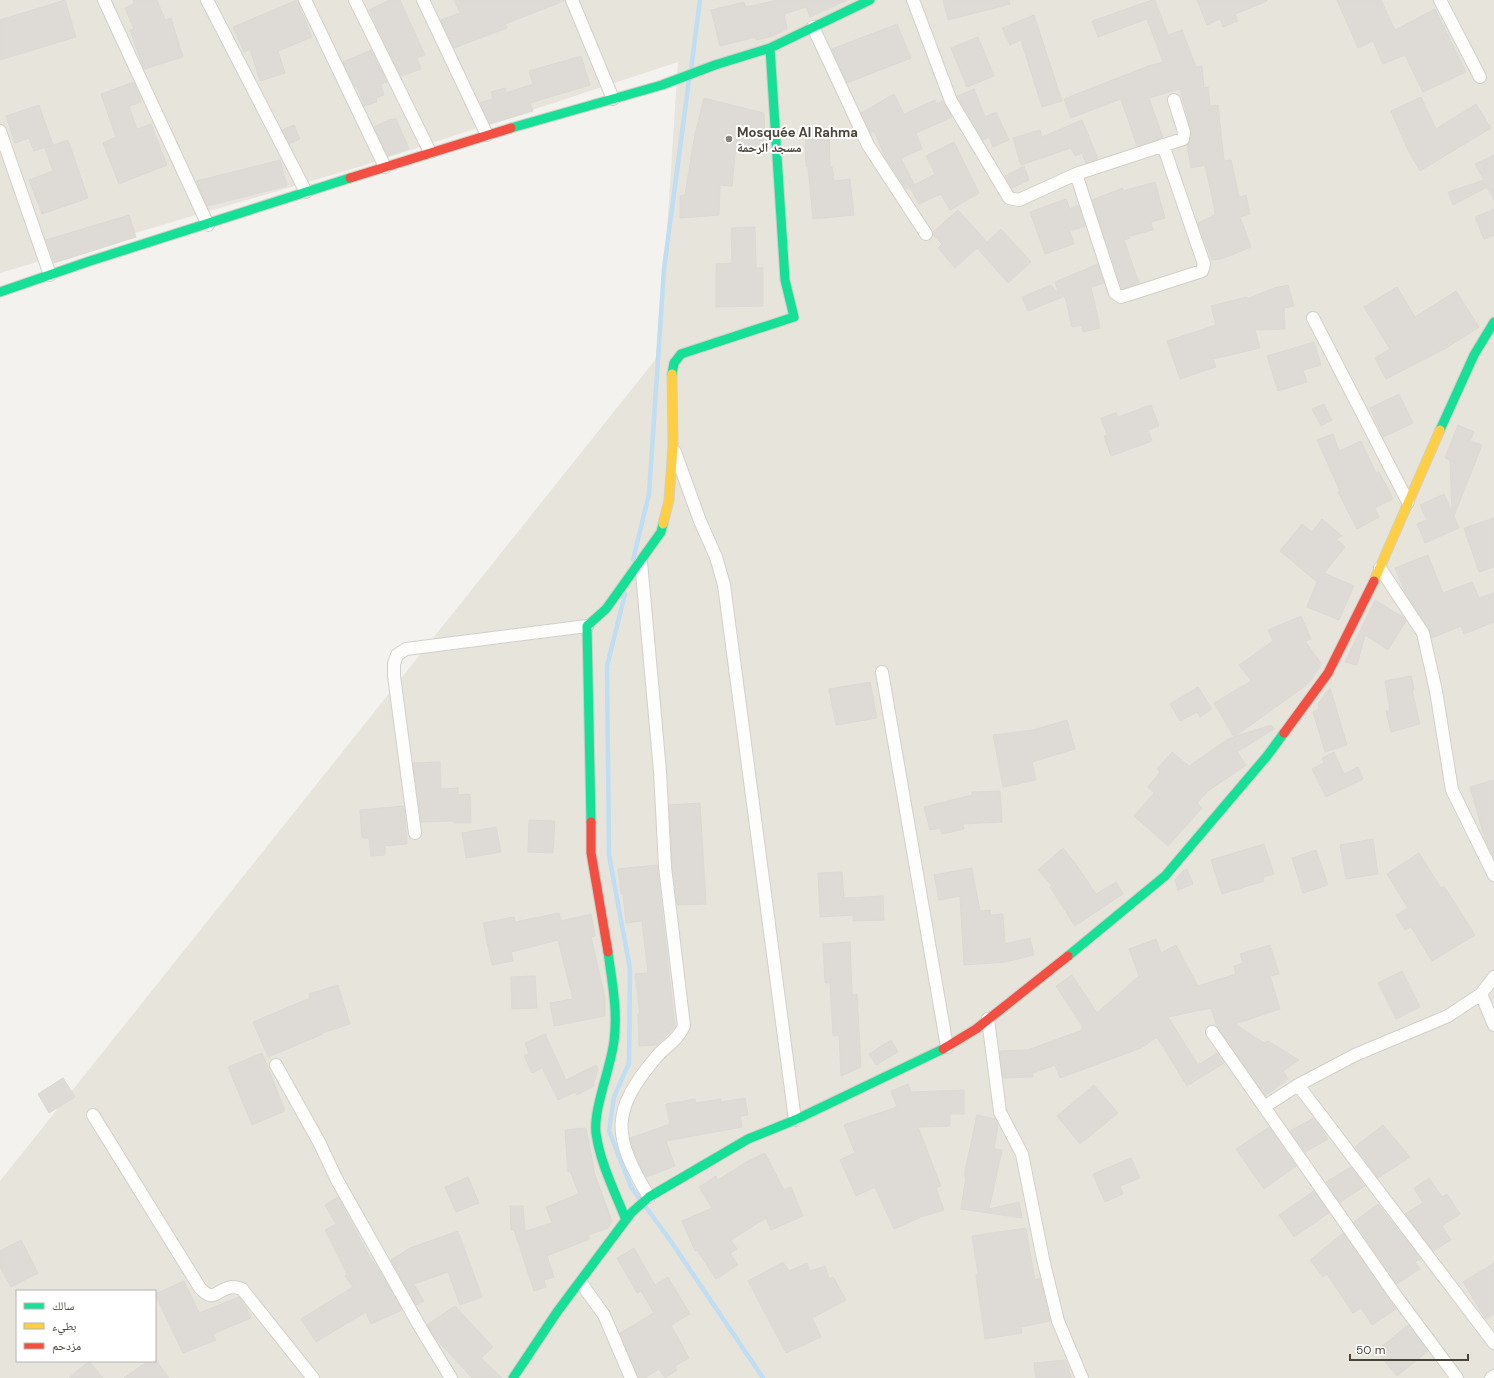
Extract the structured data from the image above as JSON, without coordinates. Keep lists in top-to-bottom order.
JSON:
{
  "places": ["Mosquée Al Rahma مسجد الرحمة"],
  "legend": ["سالك", "بطيء", "مزدحم"],
  "scale_bar": "50 m"
}
